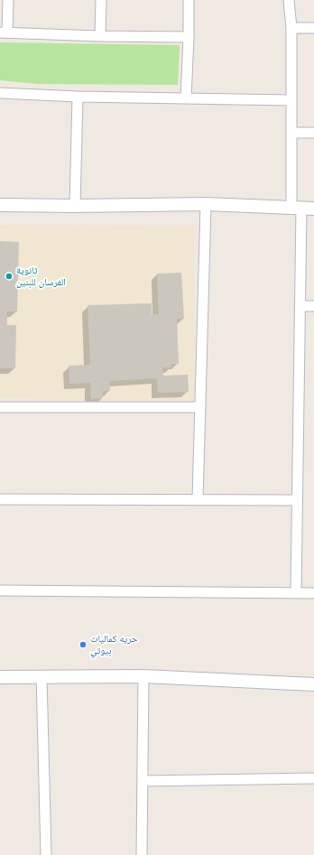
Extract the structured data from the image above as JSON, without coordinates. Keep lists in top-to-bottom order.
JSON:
{
  "places": ["ثانوية الفرسان للبنين", "حريه كماليات بيوتي"]
}
